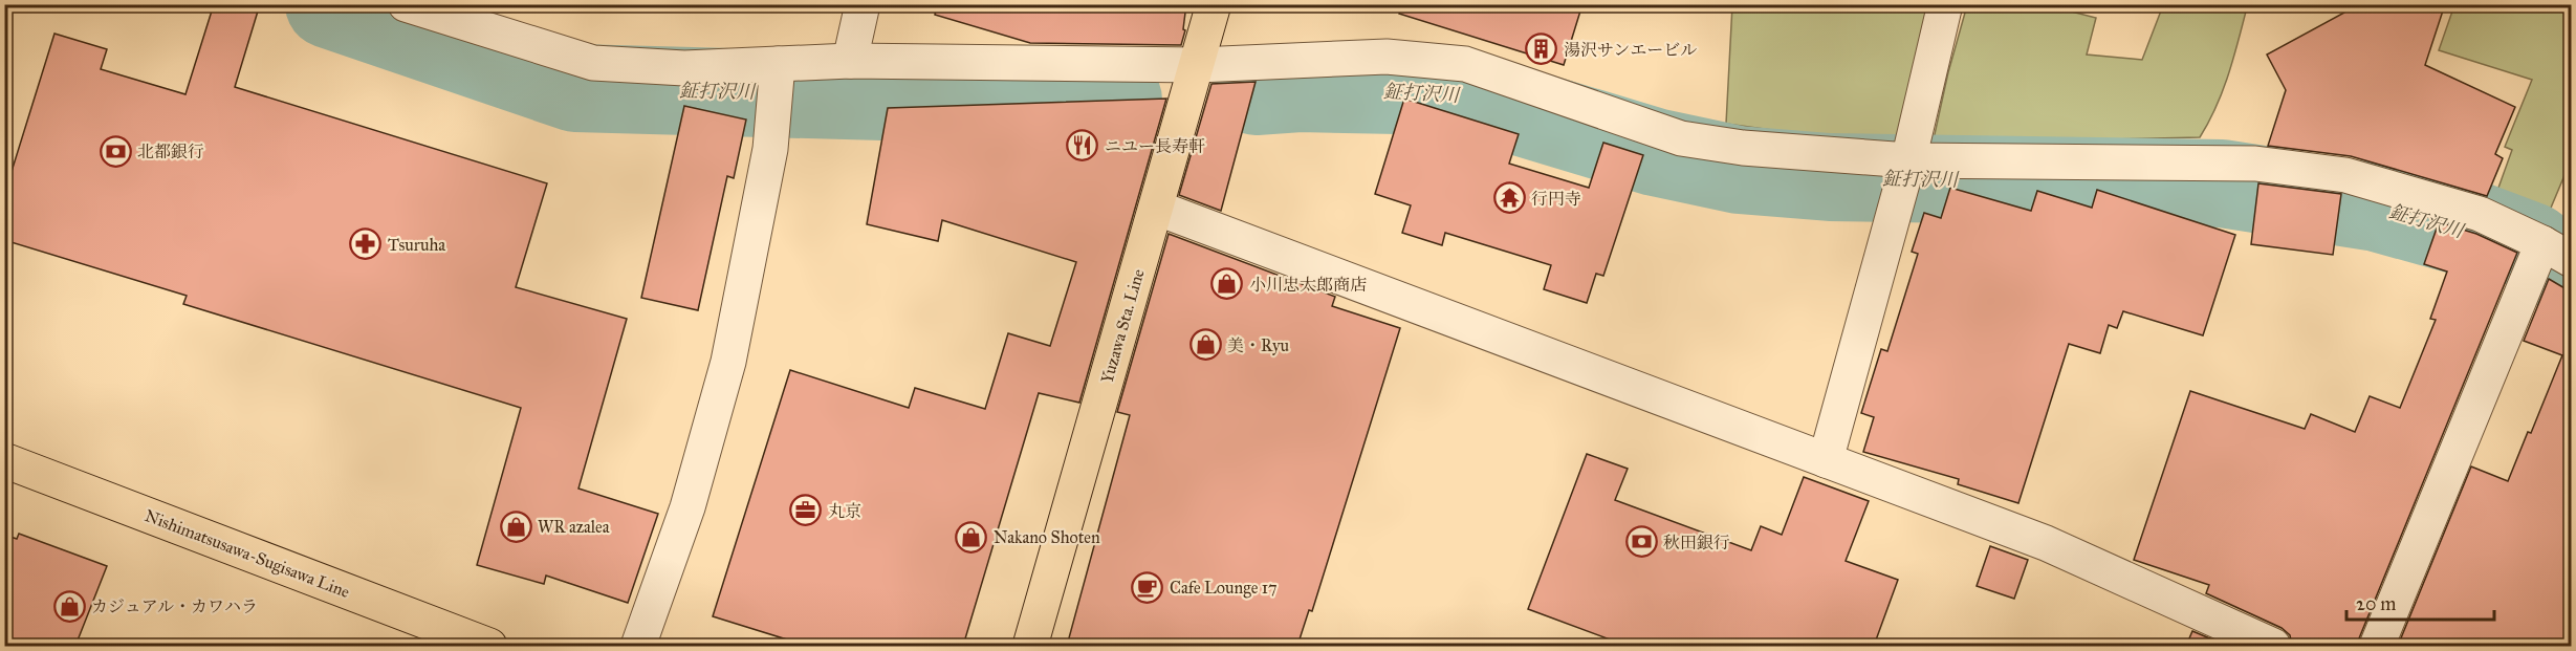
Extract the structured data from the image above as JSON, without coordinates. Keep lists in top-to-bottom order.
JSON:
{
  "streets": {
    "main road": ["Yuzawa Sta. Line", "Nishimatsusawa-Sugisawa Line"]
  },
  "water": ["鉦打沢川"],
  "places": {
    "building": ["湯沢サンエービル"],
    "restaurant": ["ニユー長寿軒"],
    "bank": ["北都銀行", "秋田銀行"],
    "temple": ["行円寺"],
    "pharmacy": ["Tsuruha"],
    "shop": [
      "小川忠太郎商店",
      "美・Ryu",
      "WR azalea",
      "Nakano Shoten",
      "カジュアル・カワハラ"
    ],
    "office": ["丸京"],
    "cafe": ["Cafe Lounge 17"]
  },
  "scale_bar": "20 m"
}
